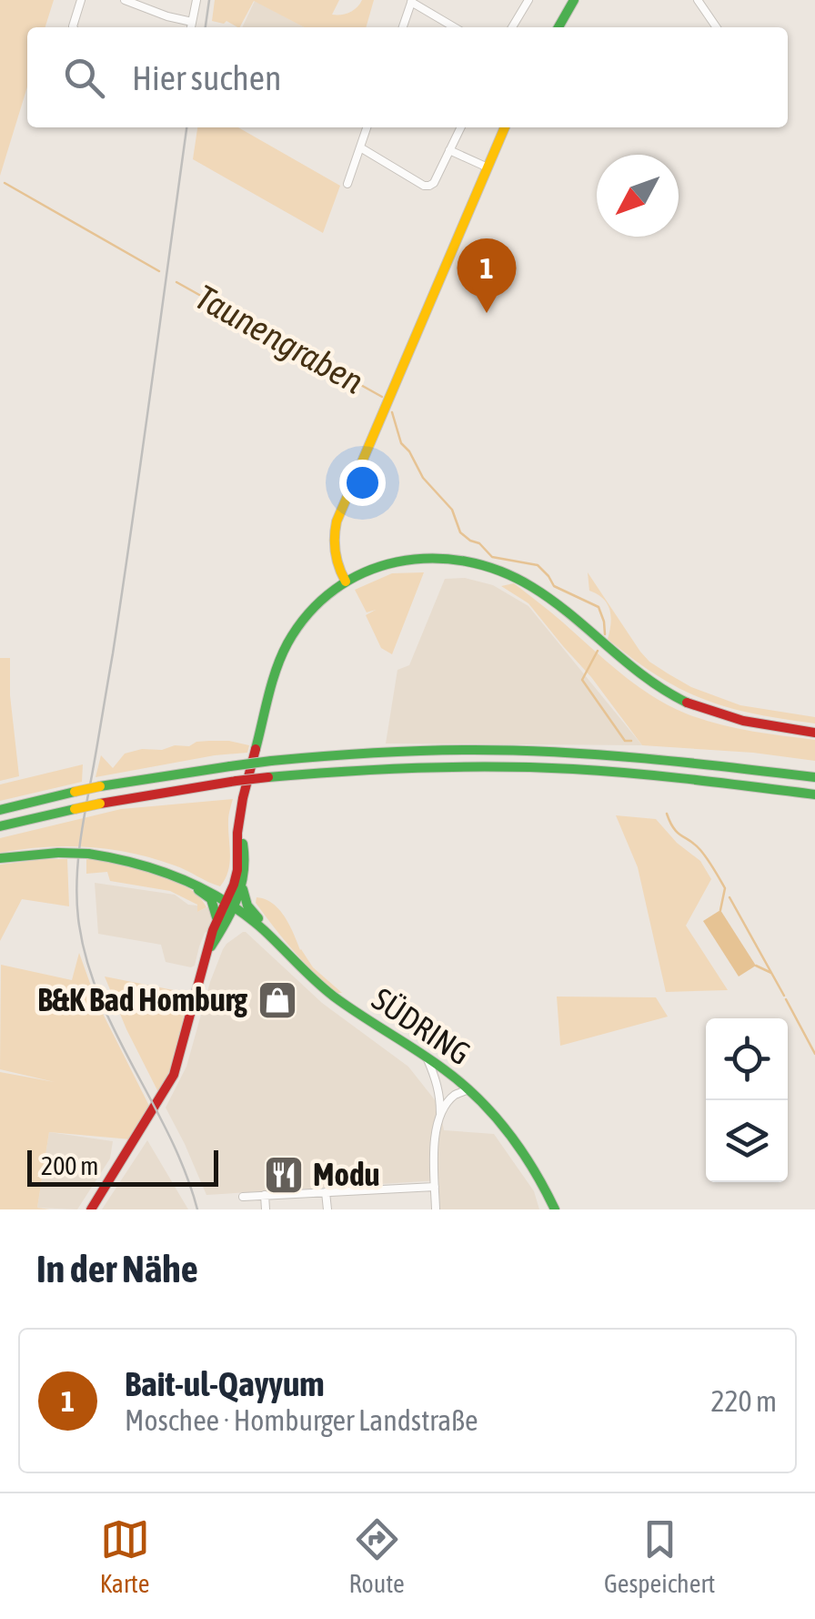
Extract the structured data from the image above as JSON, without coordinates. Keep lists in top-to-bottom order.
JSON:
{
  "streets": {
    "main road": ["SÜDRING"]
  },
  "water": ["Taunengraben"],
  "places": {
    "shop": ["B&K Bad Homburg"],
    "restaurant": ["Modu"]
  },
  "scale_bar": "200 m",
  "north": "bottom left",
  "page": {
    "search": "Hier suchen",
    "pins": "1",
    "scale": "200 m",
    "heading": "In der Nähe",
    "list": [
      {
        "mark": "1",
        "name": "Bait-ul-Qayyum",
        "note": "Moschee · Homburger Landstraße",
        "value": "220 m"
      }
    ],
    "nav": ["Karte", "Route", "Gespeichert"]
  }
}
